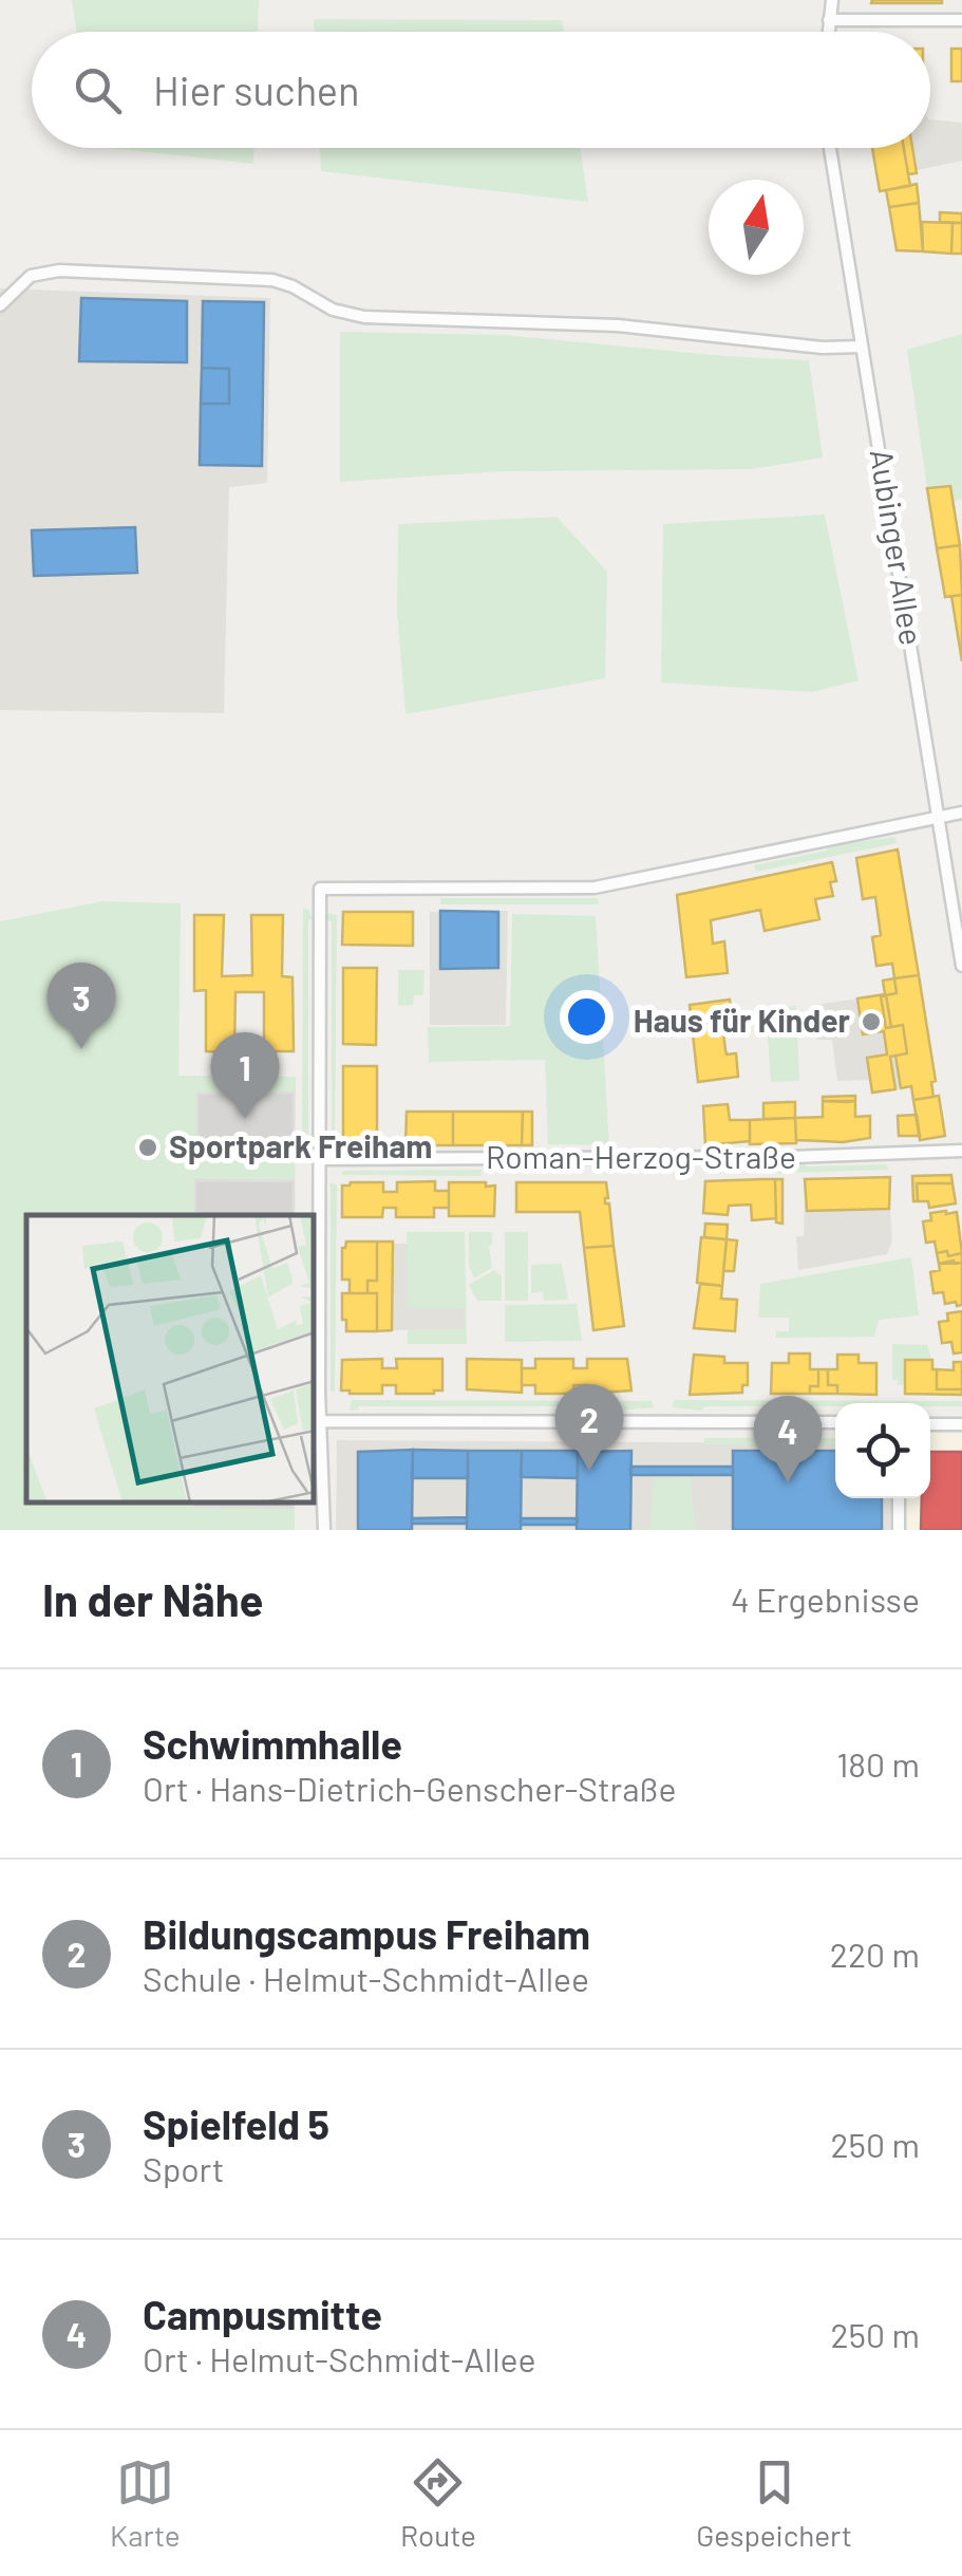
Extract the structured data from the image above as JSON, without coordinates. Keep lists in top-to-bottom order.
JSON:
{
  "streets": {
    "street": ["Aubinger Allee", "Roman-Herzog-Straße"]
  },
  "places": ["Haus für Kinder", "Sportpark Freiham"],
  "north": "top",
  "page": {
    "search": "Hier suchen",
    "pins": [
      "3",
      "1",
      "2",
      "4"
    ],
    "heading": ["In der Nähe", "4 Ergebnisse"],
    "list": [
      {
        "mark": "1",
        "name": "Schwimmhalle",
        "note": "Ort · Hans-Dietrich-Genscher-Straße",
        "value": "180 m"
      },
      {
        "mark": "2",
        "name": "Bildungscampus Freiham",
        "note": "Schule · Helmut-Schmidt-Allee",
        "value": "220 m"
      },
      {
        "mark": "3",
        "name": "Spielfeld 5",
        "note": "Sport",
        "value": "250 m"
      },
      {
        "mark": "4",
        "name": "Campusmitte",
        "note": "Ort · Helmut-Schmidt-Allee",
        "value": "250 m"
      }
    ],
    "nav": ["Karte", "Route", "Gespeichert"]
  }
}
